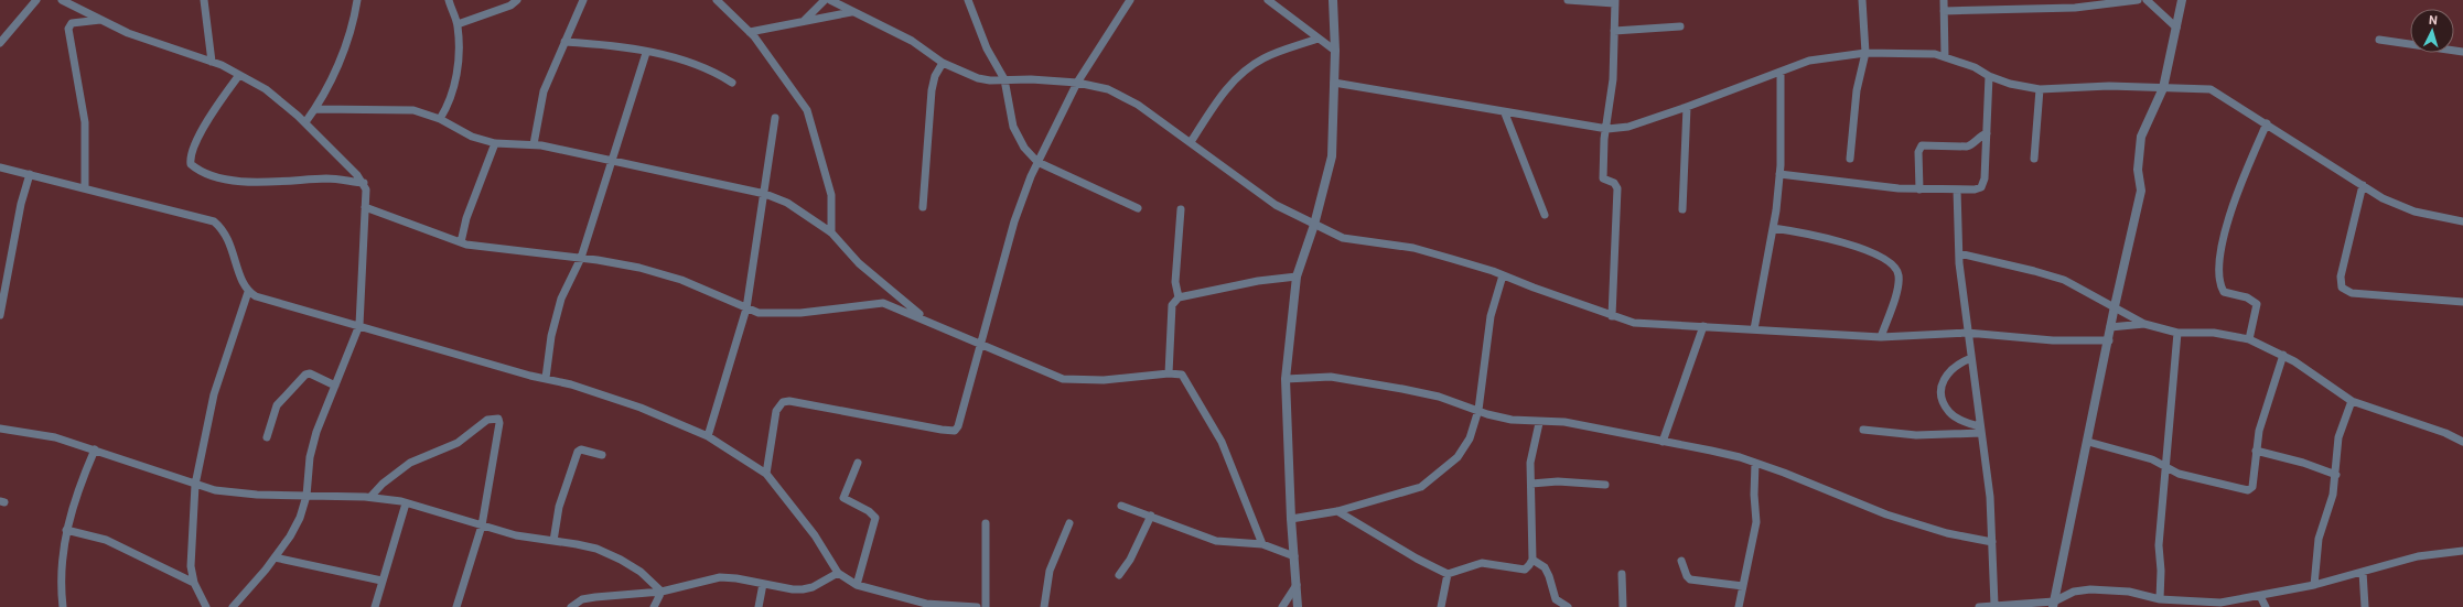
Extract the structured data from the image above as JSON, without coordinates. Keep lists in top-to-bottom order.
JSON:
{
  "north": "top"
}
